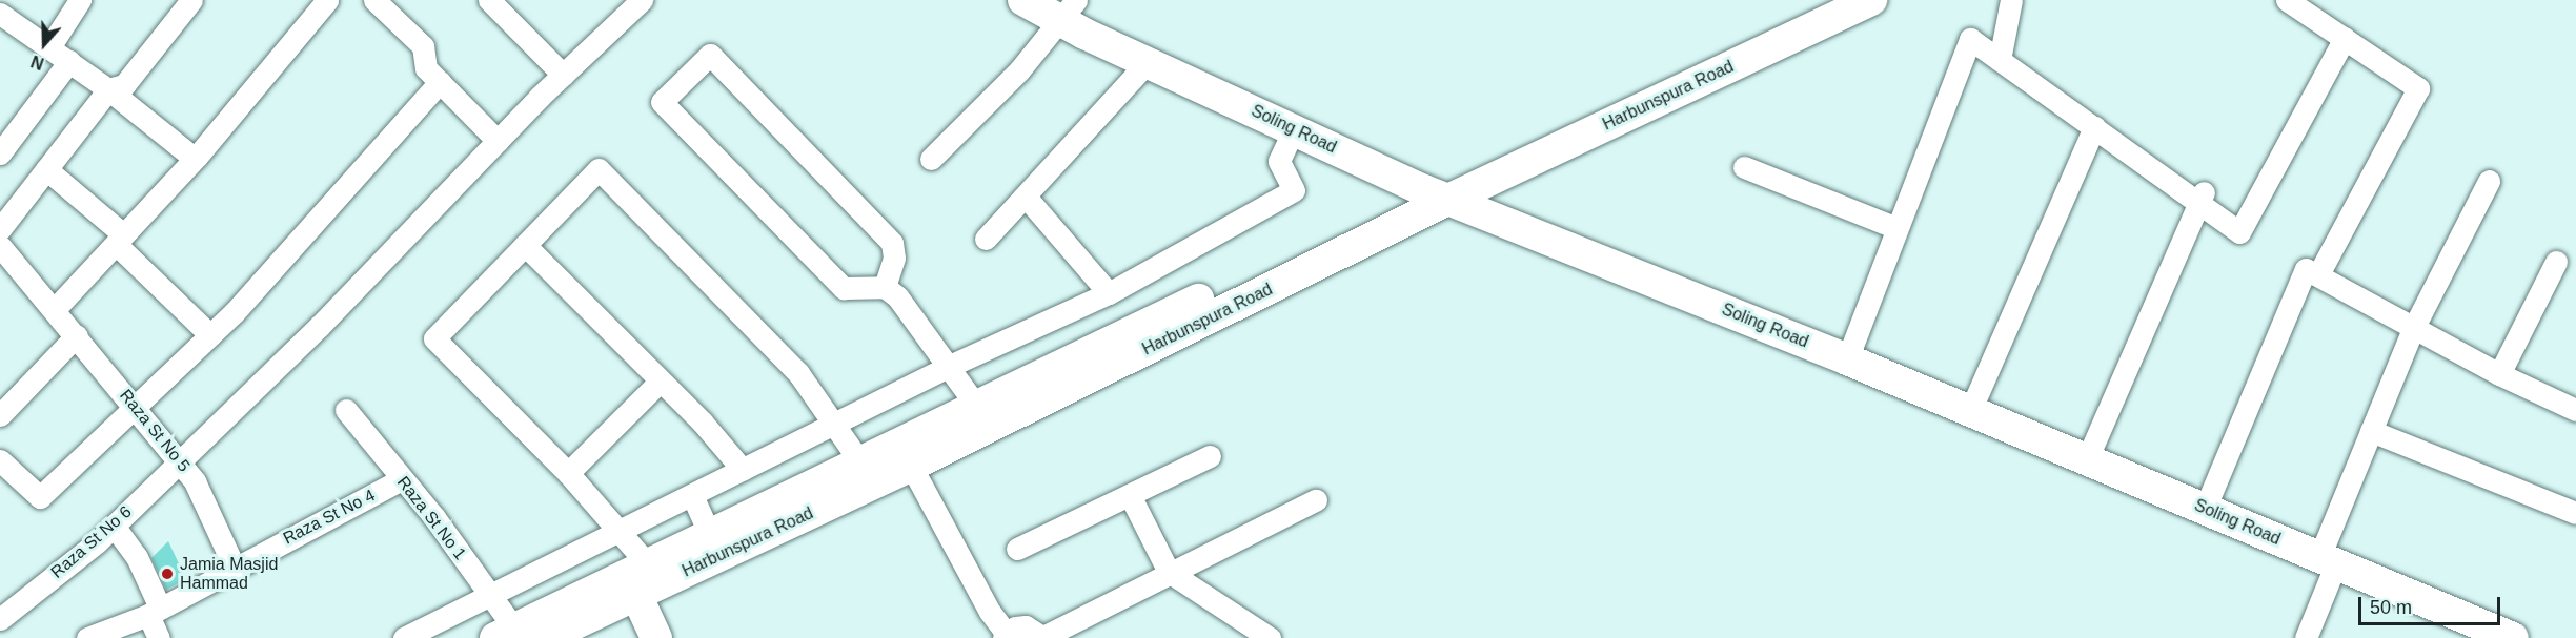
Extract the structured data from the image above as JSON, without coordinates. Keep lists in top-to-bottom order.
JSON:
{
  "streets": {
    "main road": ["Harbunspura Road", "Soling Road"],
    "street": [
      "Raza St No 5",
      "Raza St No 4",
      "Raza St No 1",
      "Raza St No 6"
    ]
  },
  "crossings": [
    ["Harbunspura Road", "Soling Road"],
    ["Harbunspura Road", "Raza St No 1"],
    ["Raza St No 5", "Raza St No 4"],
    ["Raza St No 5", "Raza St No 6"],
    ["Raza St No 4", "Raza St No 1"]
  ],
  "places": ["Jamia Masjid Hammad"],
  "scale_bar": "50 m",
  "north": "bottom"
}
